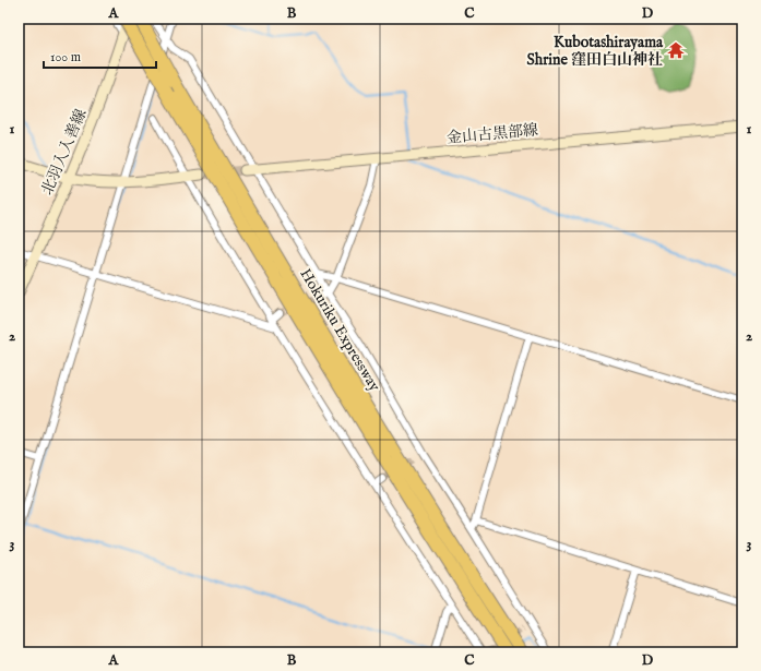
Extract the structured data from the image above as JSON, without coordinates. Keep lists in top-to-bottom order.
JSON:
{
  "streets": {
    "highway": ["Hokuriku Expressway"],
    "main road": ["金山古黒部線", "北羽入入善線"]
  },
  "crossings": [
    ["北羽入入善線", "Hokuriku Expressway"]
  ],
  "places": {
    "temple": ["Kubotashirayama Shrine 窪田白山神社"]
  },
  "scale_bar": "100 m",
  "grid": {
    "columns": [
      "A",
      "B",
      "C",
      "D"
    ],
    "rows": ["1", "2", "3"]
  }
}
